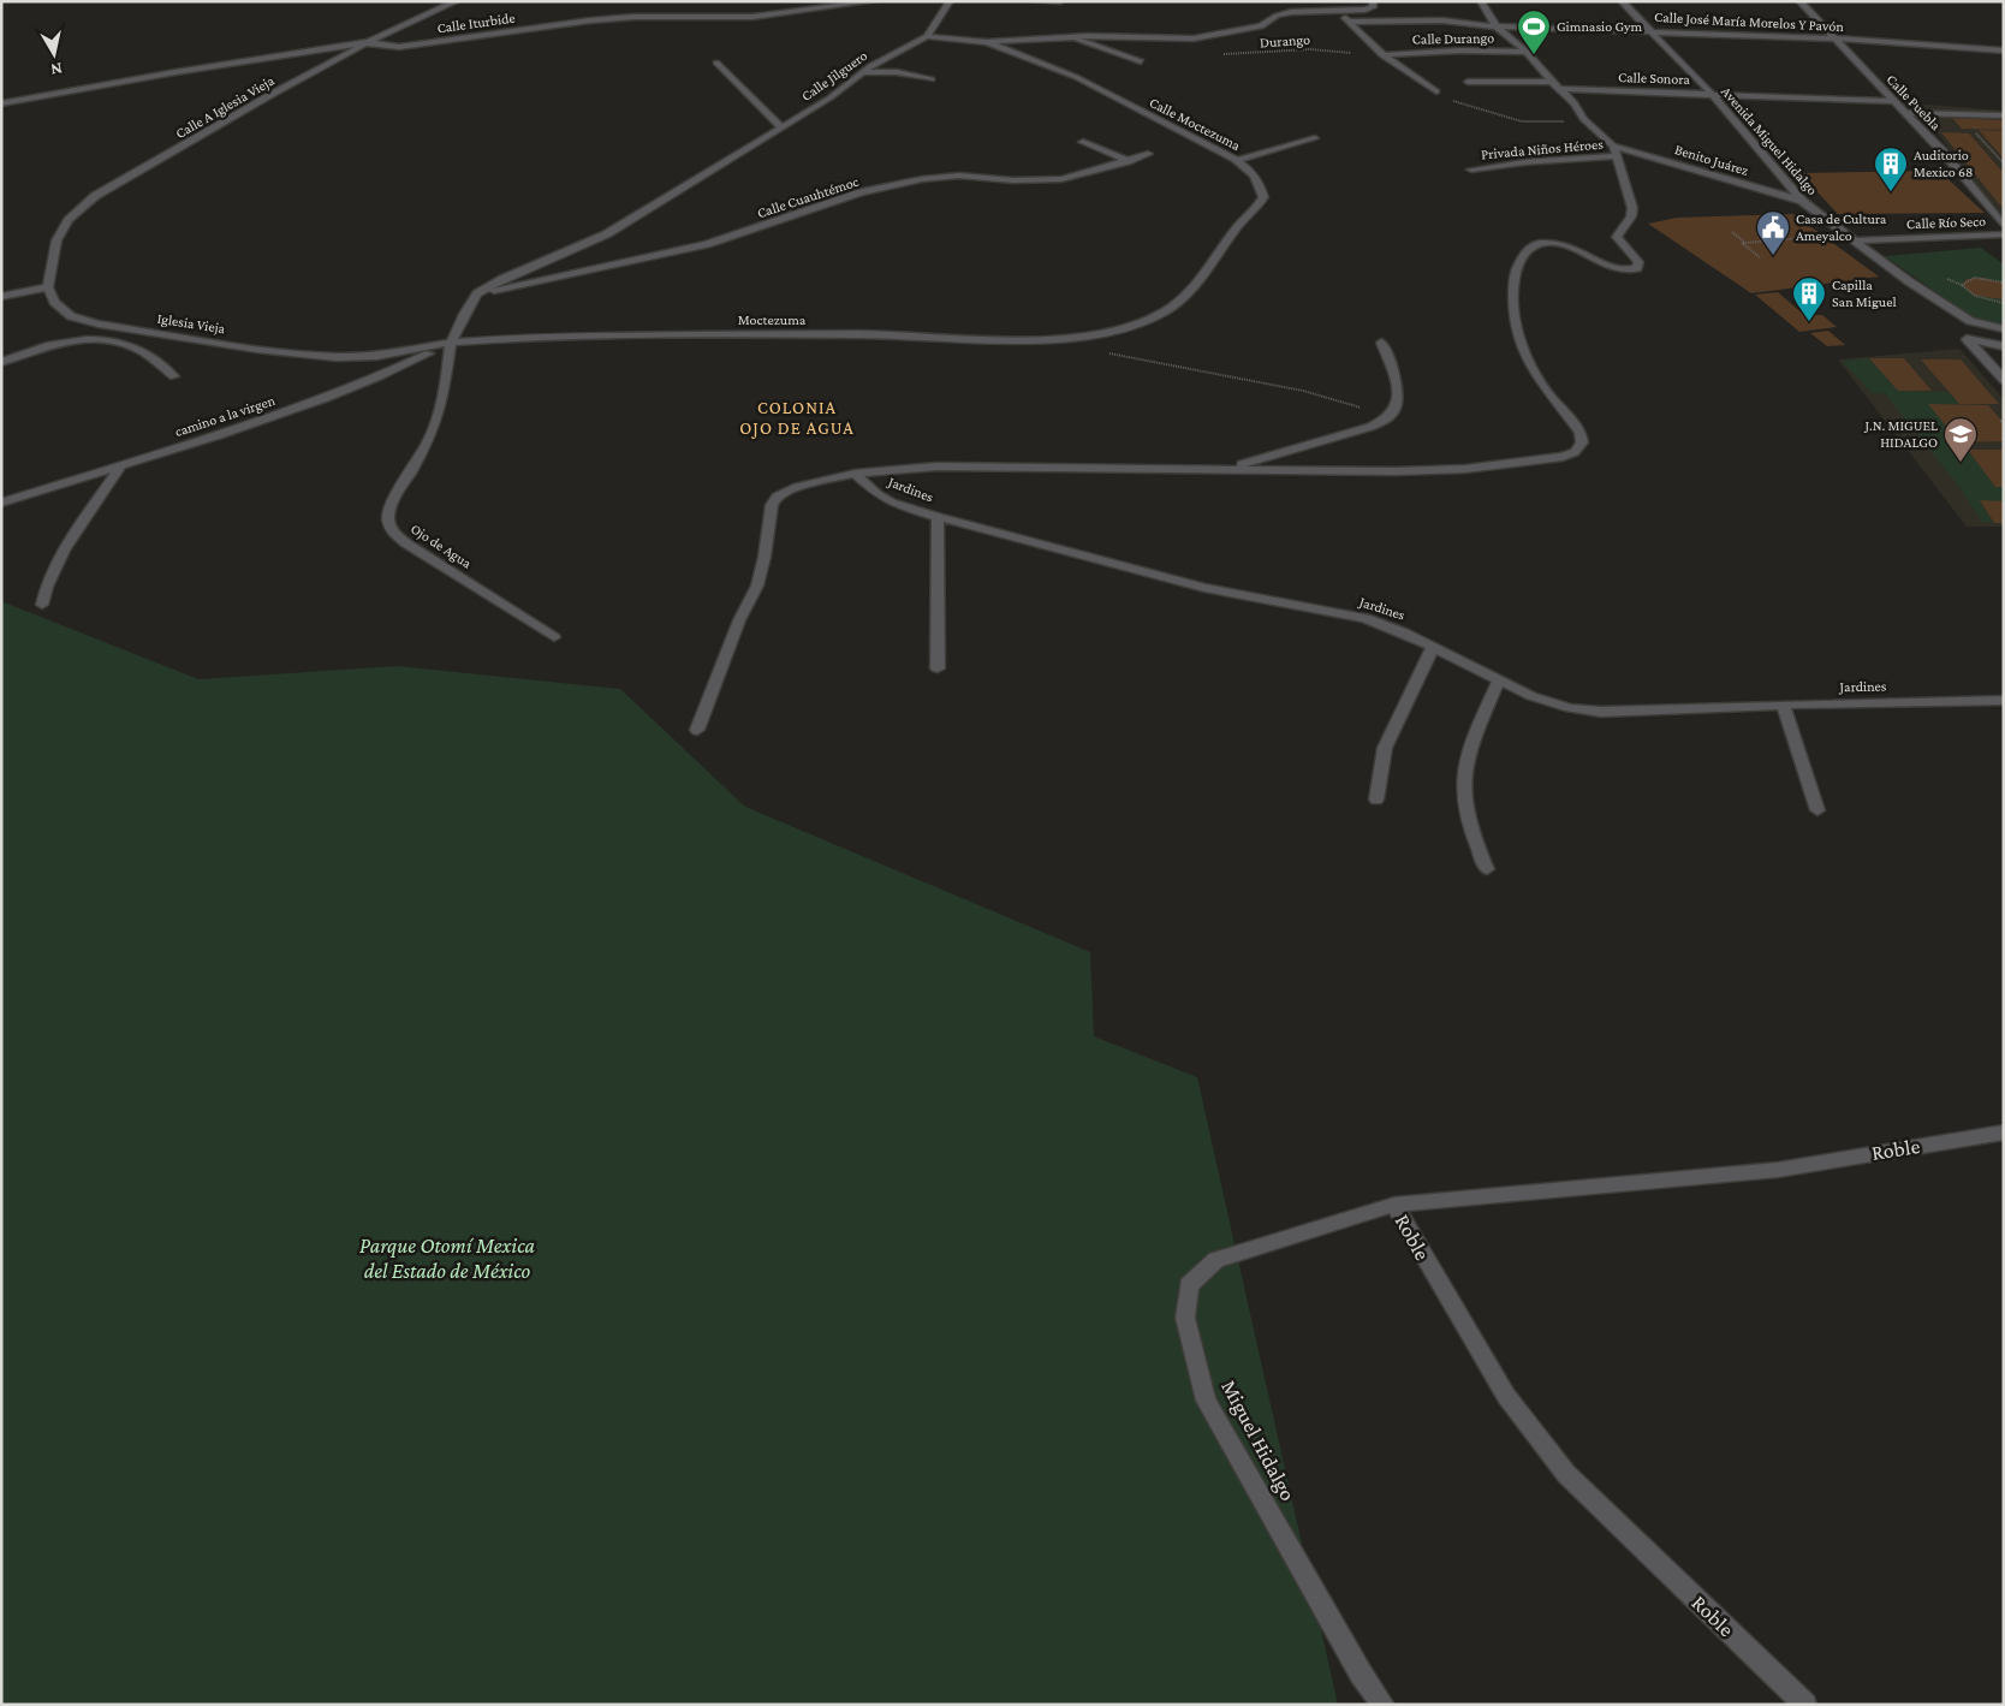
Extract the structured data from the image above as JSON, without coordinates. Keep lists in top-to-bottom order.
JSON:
{
  "streets": {
    "street": [
      "Calle José María Morelos Y Pavón",
      "Calle Iturbide",
      "Calle Durango",
      "Calle Jilguero",
      "Calle Sonora",
      "Calle Puebla",
      "Calle A Iglesia Vieja",
      "Calle Moctezuma",
      "Avenida Miguel Hidalgo",
      "Privada Niños Héroes",
      "Benito Juárez",
      "Calle Cuauhtémoc",
      "Calle Río Seco",
      "Moctezuma",
      "Iglesia Vieja",
      "camino a la virgen",
      "Jardines",
      "Ojo de Agua",
      "Roble",
      "Miguel Hidalgo"
    ],
    "path": ["Durango"]
  },
  "crossings": [
    ["Calle José María Morelos Y Pavón", "Calle Puebla"],
    ["Calle José María Morelos Y Pavón", "Avenida Miguel Hidalgo"],
    ["Calle Iturbide", "Calle A Iglesia Vieja"],
    ["Calle Durango", "Durango"],
    ["Calle Jilguero", "Calle Cuauhtémoc"],
    ["Calle Jilguero", "Moctezuma"],
    ["Calle Jilguero", "Iglesia Vieja"],
    ["Calle Jilguero", "camino a la virgen"],
    ["Calle Jilguero", "Ojo de Agua"],
    ["Calle Sonora", "Calle Puebla"],
    ["Calle Sonora", "Avenida Miguel Hidalgo"],
    ["Calle A Iglesia Vieja", "Iglesia Vieja"],
    ["Calle Moctezuma", "Moctezuma"],
    ["Avenida Miguel Hidalgo", "Benito Juárez"],
    ["Avenida Miguel Hidalgo", "Calle Río Seco"],
    ["Privada Niños Héroes", "Jardines"],
    ["Moctezuma", "Iglesia Vieja"],
    ["Moctezuma", "camino a la virgen"],
    ["Moctezuma", "Ojo de Agua"],
    ["Iglesia Vieja", "camino a la virgen"],
    ["Iglesia Vieja", "Ojo de Agua"],
    ["camino a la virgen", "Ojo de Agua"],
    ["Roble", "Miguel Hidalgo"]
  ],
  "districts": ["COLONIA OJO DE AGUA"],
  "parks": ["Parque Otomí Mexica del Estado de México"],
  "places": {
    "sports": ["Gimnasio Gym"],
    "building": ["Auditorio Mexico 68", "Capilla San Miguel"],
    "public building": ["Casa de Cultura Ameyalco"],
    "school or university": ["J.N. MIGUEL HIDALGO"]
  },
  "north": "bottom"
}
